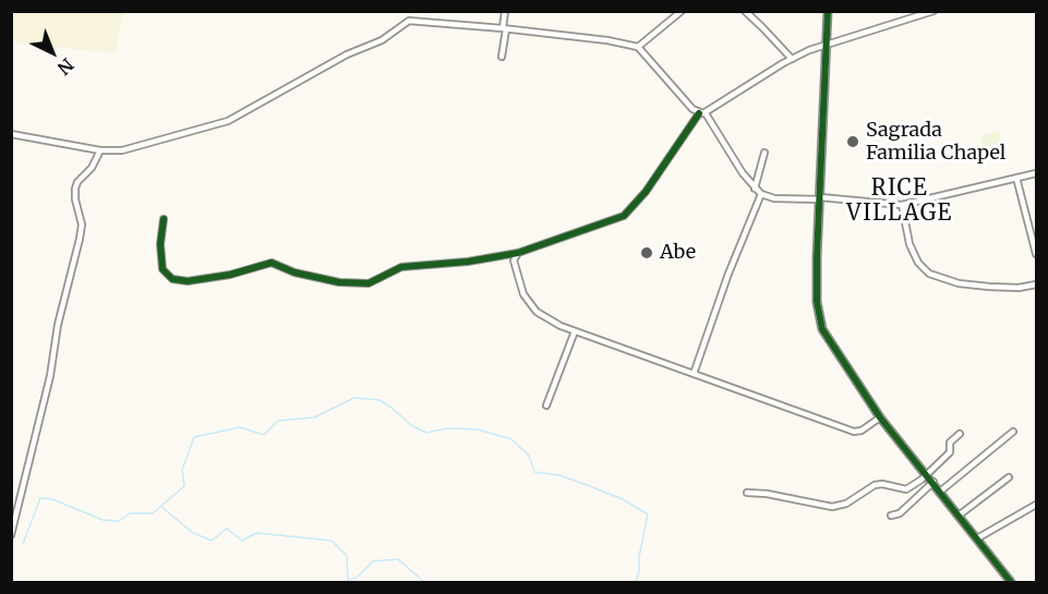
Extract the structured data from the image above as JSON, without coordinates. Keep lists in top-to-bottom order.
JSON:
{
  "districts": ["RICE VILLAGE"],
  "places": ["Sagrada Familia Chapel", "Abe"],
  "north": "bottom right"
}
